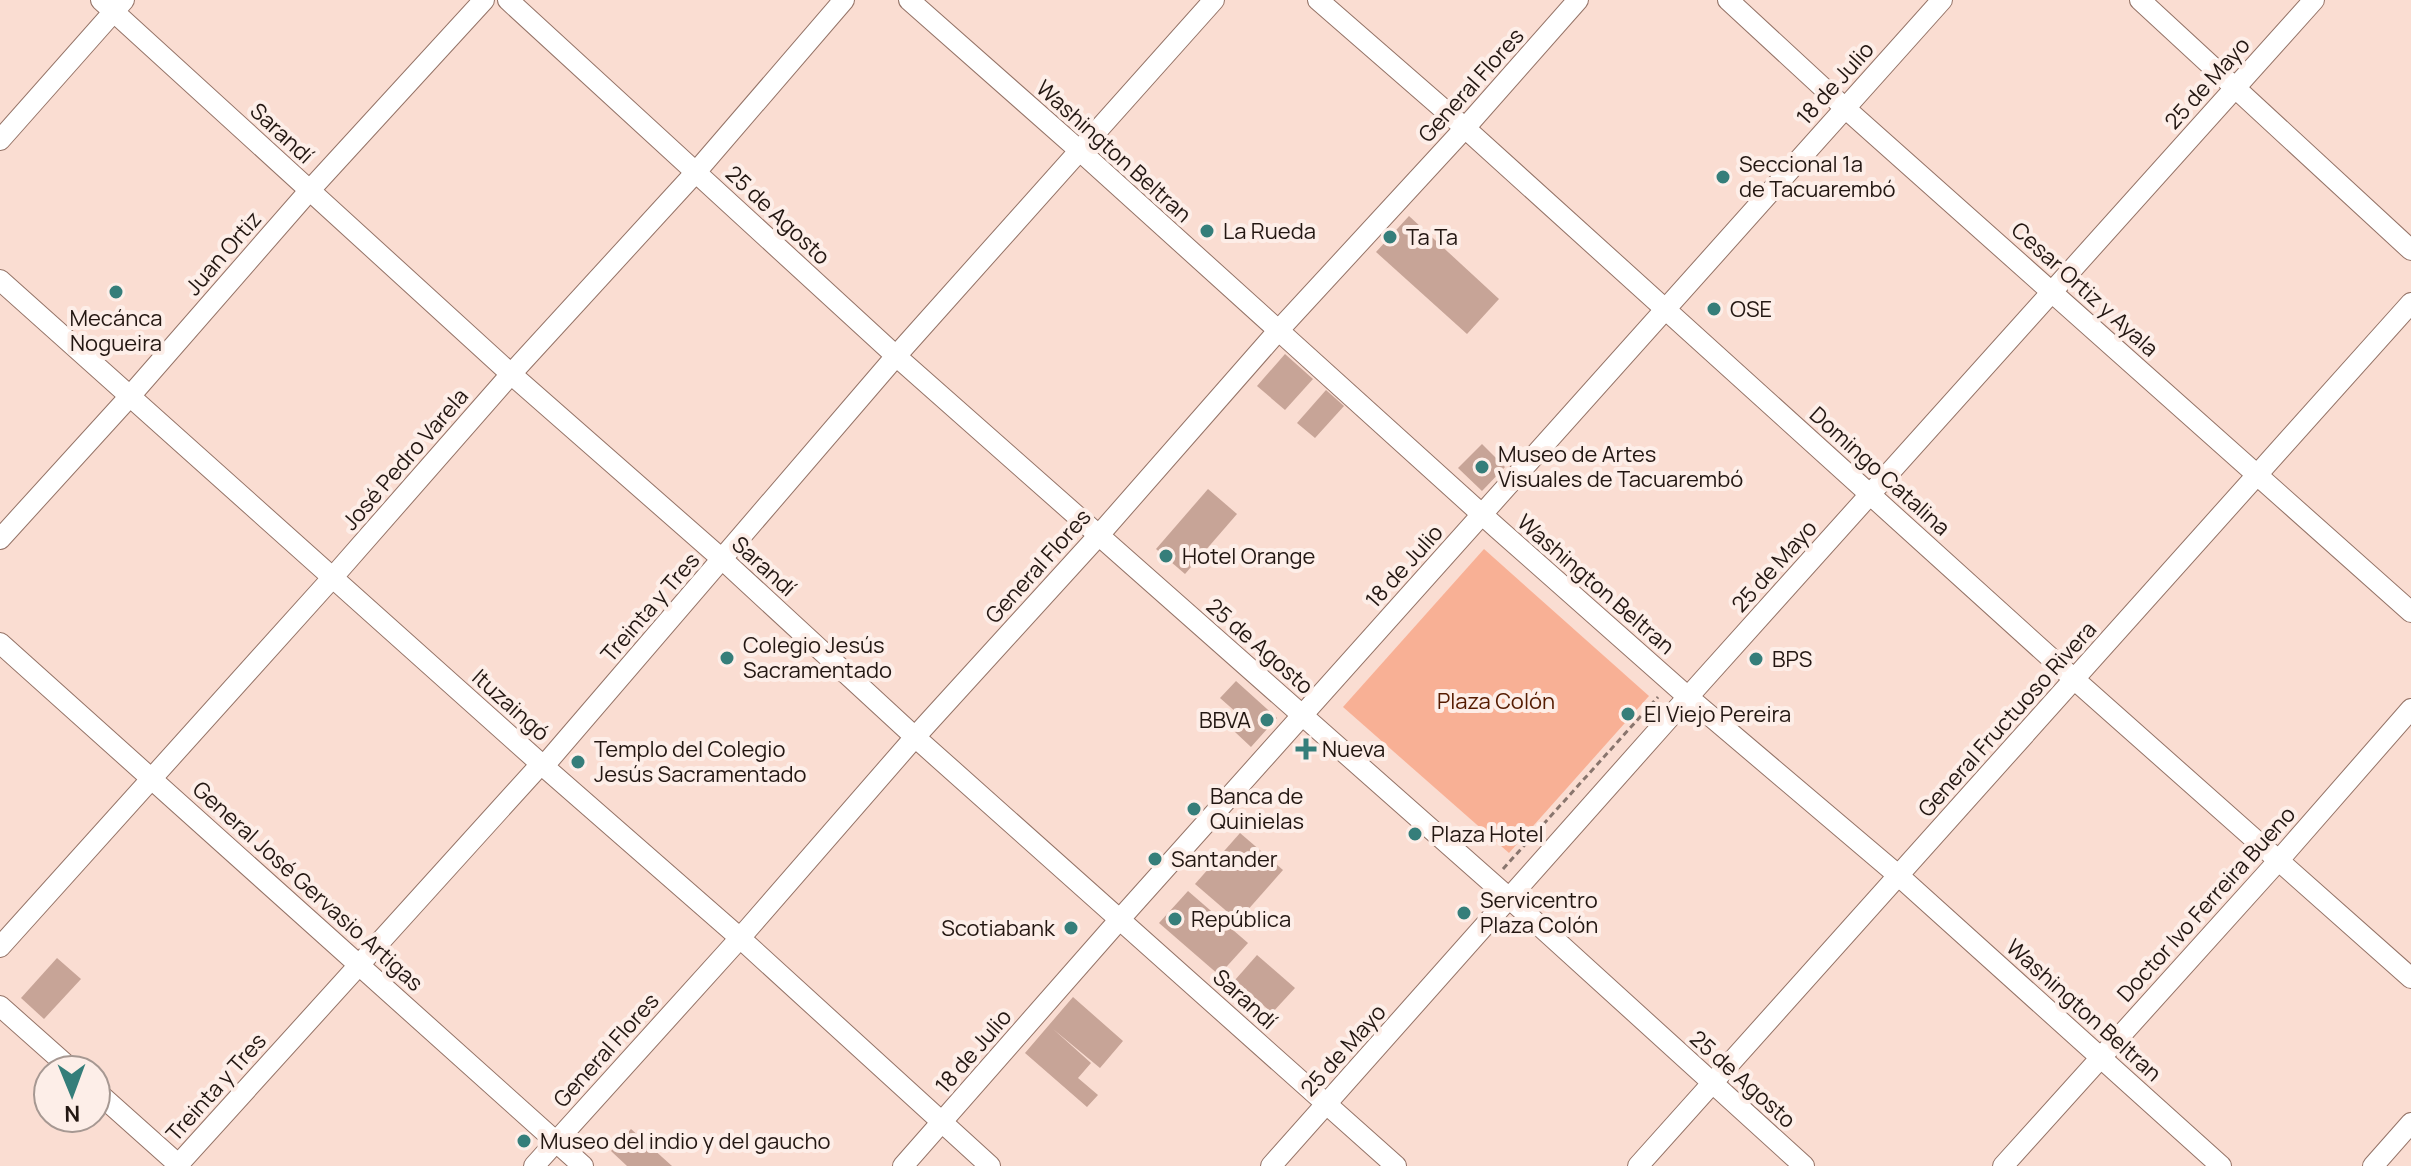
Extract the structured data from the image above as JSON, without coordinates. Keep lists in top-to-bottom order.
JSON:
{
  "streets": {
    "street": [
      "18 de Julio",
      "25 de Mayo",
      "General Flores",
      "Sarandí",
      "Washington Beltran",
      "25 de Agosto",
      "Juan Ortiz",
      "Cesar Ortiz y Ayala",
      "José Pedro Varela",
      "Domingo Catalina",
      "Treinta y Tres",
      "Ituzaingó",
      "General Fructuoso Rivera",
      "General José Gervasio Artigas",
      "Doctor Ivo Ferreira Bueno"
    ]
  },
  "crossings": [
    ["18 de Julio", "Sarandí"],
    ["18 de Julio", "Washington Beltran"],
    ["18 de Julio", "25 de Agosto"],
    ["18 de Julio", "Cesar Ortiz y Ayala"],
    ["18 de Julio", "Domingo Catalina"],
    ["18 de Julio", "Ituzaingó"],
    ["25 de Mayo", "Sarandí"],
    ["25 de Mayo", "Washington Beltran"],
    ["25 de Mayo", "25 de Agosto"],
    ["25 de Mayo", "Cesar Ortiz y Ayala"],
    ["25 de Mayo", "Domingo Catalina"],
    ["General Flores", "Sarandí"],
    ["General Flores", "Washington Beltran"],
    ["General Flores", "25 de Agosto"],
    ["General Flores", "Domingo Catalina"],
    ["General Flores", "Ituzaingó"],
    ["General Flores", "General José Gervasio Artigas"],
    ["Sarandí", "Juan Ortiz"],
    ["Sarandí", "José Pedro Varela"],
    ["Sarandí", "Treinta y Tres"],
    ["Washington Beltran", "Treinta y Tres"],
    ["Washington Beltran", "General Fructuoso Rivera"],
    ["Washington Beltran", "Doctor Ivo Ferreira Bueno"],
    ["25 de Agosto", "José Pedro Varela"],
    ["25 de Agosto", "Treinta y Tres"],
    ["25 de Agosto", "General Fructuoso Rivera"],
    ["Juan Ortiz", "Ituzaingó"],
    ["Cesar Ortiz y Ayala", "General Fructuoso Rivera"],
    ["José Pedro Varela", "Ituzaingó"],
    ["José Pedro Varela", "General José Gervasio Artigas"],
    ["Domingo Catalina", "General Fructuoso Rivera"],
    ["Domingo Catalina", "Doctor Ivo Ferreira Bueno"],
    ["Treinta y Tres", "Ituzaingó"],
    ["Treinta y Tres", "General José Gervasio Artigas"]
  ],
  "parks": ["Plaza Colón"],
  "places": {
    "other": [
      "Seccional 1a de Tacuarembó",
      "La Rueda",
      "Ta Ta",
      "Mecánca Nogueira",
      "OSE",
      "Museo de Artes Visuales de Tacuarembó",
      "Hotel Orange",
      "Colegio Jesús Sacramentado",
      "BPS",
      "El Viejo Pereira",
      "BBVA",
      "Templo del Colegio Jesús Sacramentado",
      "Banca de Quinielas",
      "Plaza Hotel",
      "Santander",
      "Servicentro Plaza Colón",
      "República",
      "Scotiabank",
      "Museo del indio y del gaucho"
    ],
    "health": ["Nueva"]
  },
  "north": "bottom"
}
